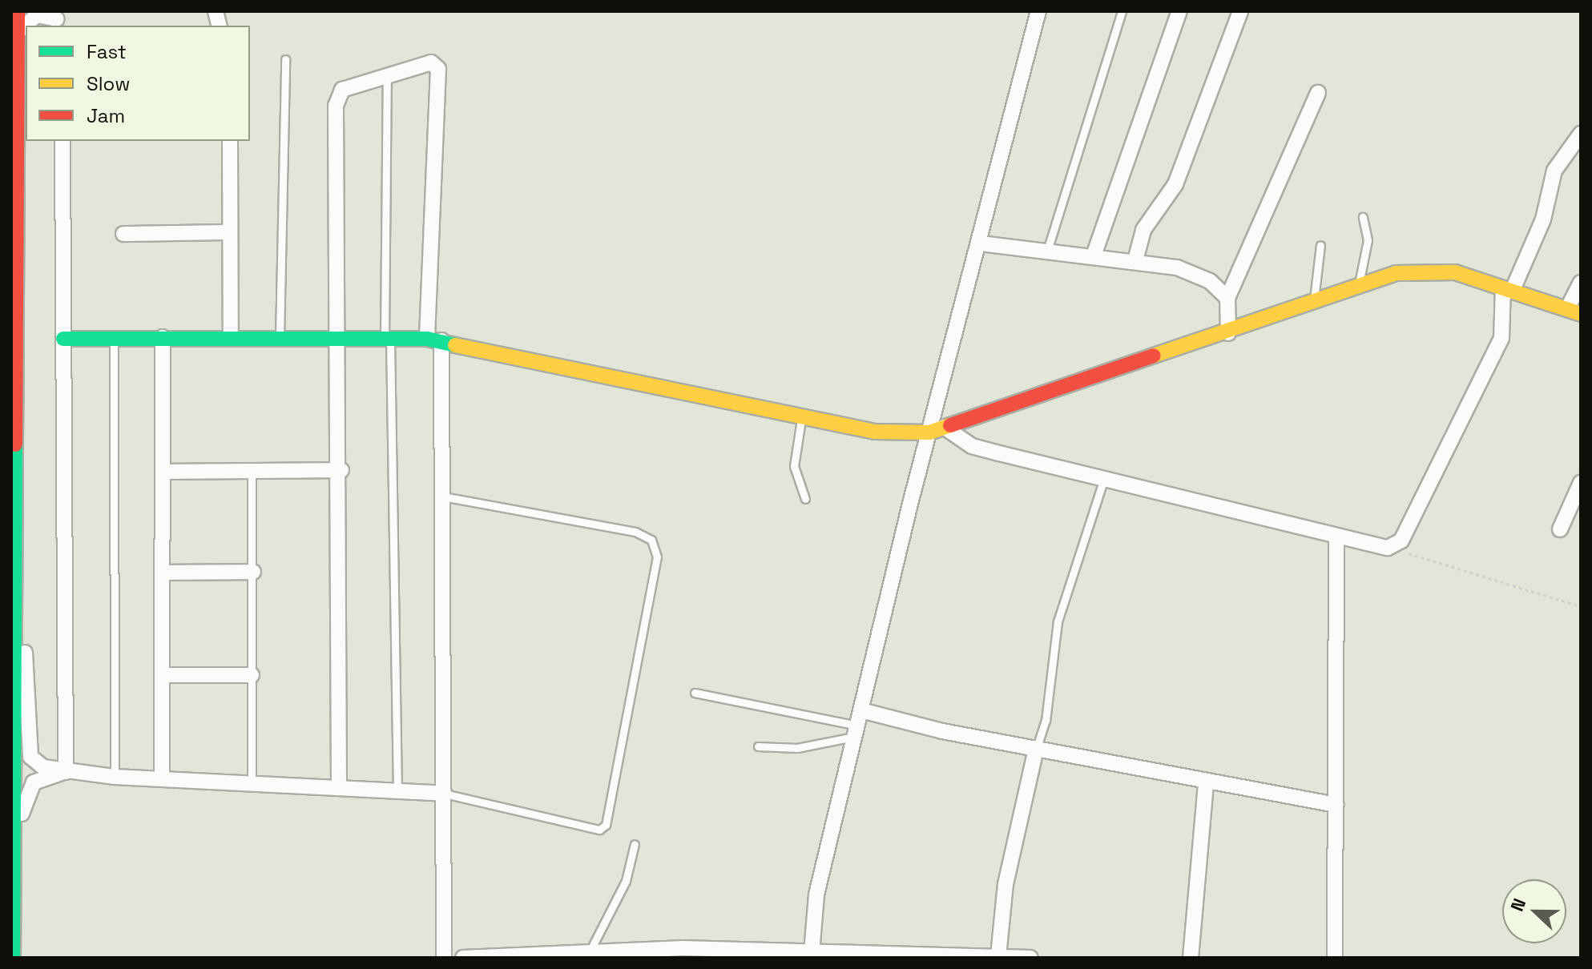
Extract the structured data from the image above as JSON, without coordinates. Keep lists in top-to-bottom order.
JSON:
{
  "legend": ["Fast", "Slow", "Jam"],
  "north": "left"
}
